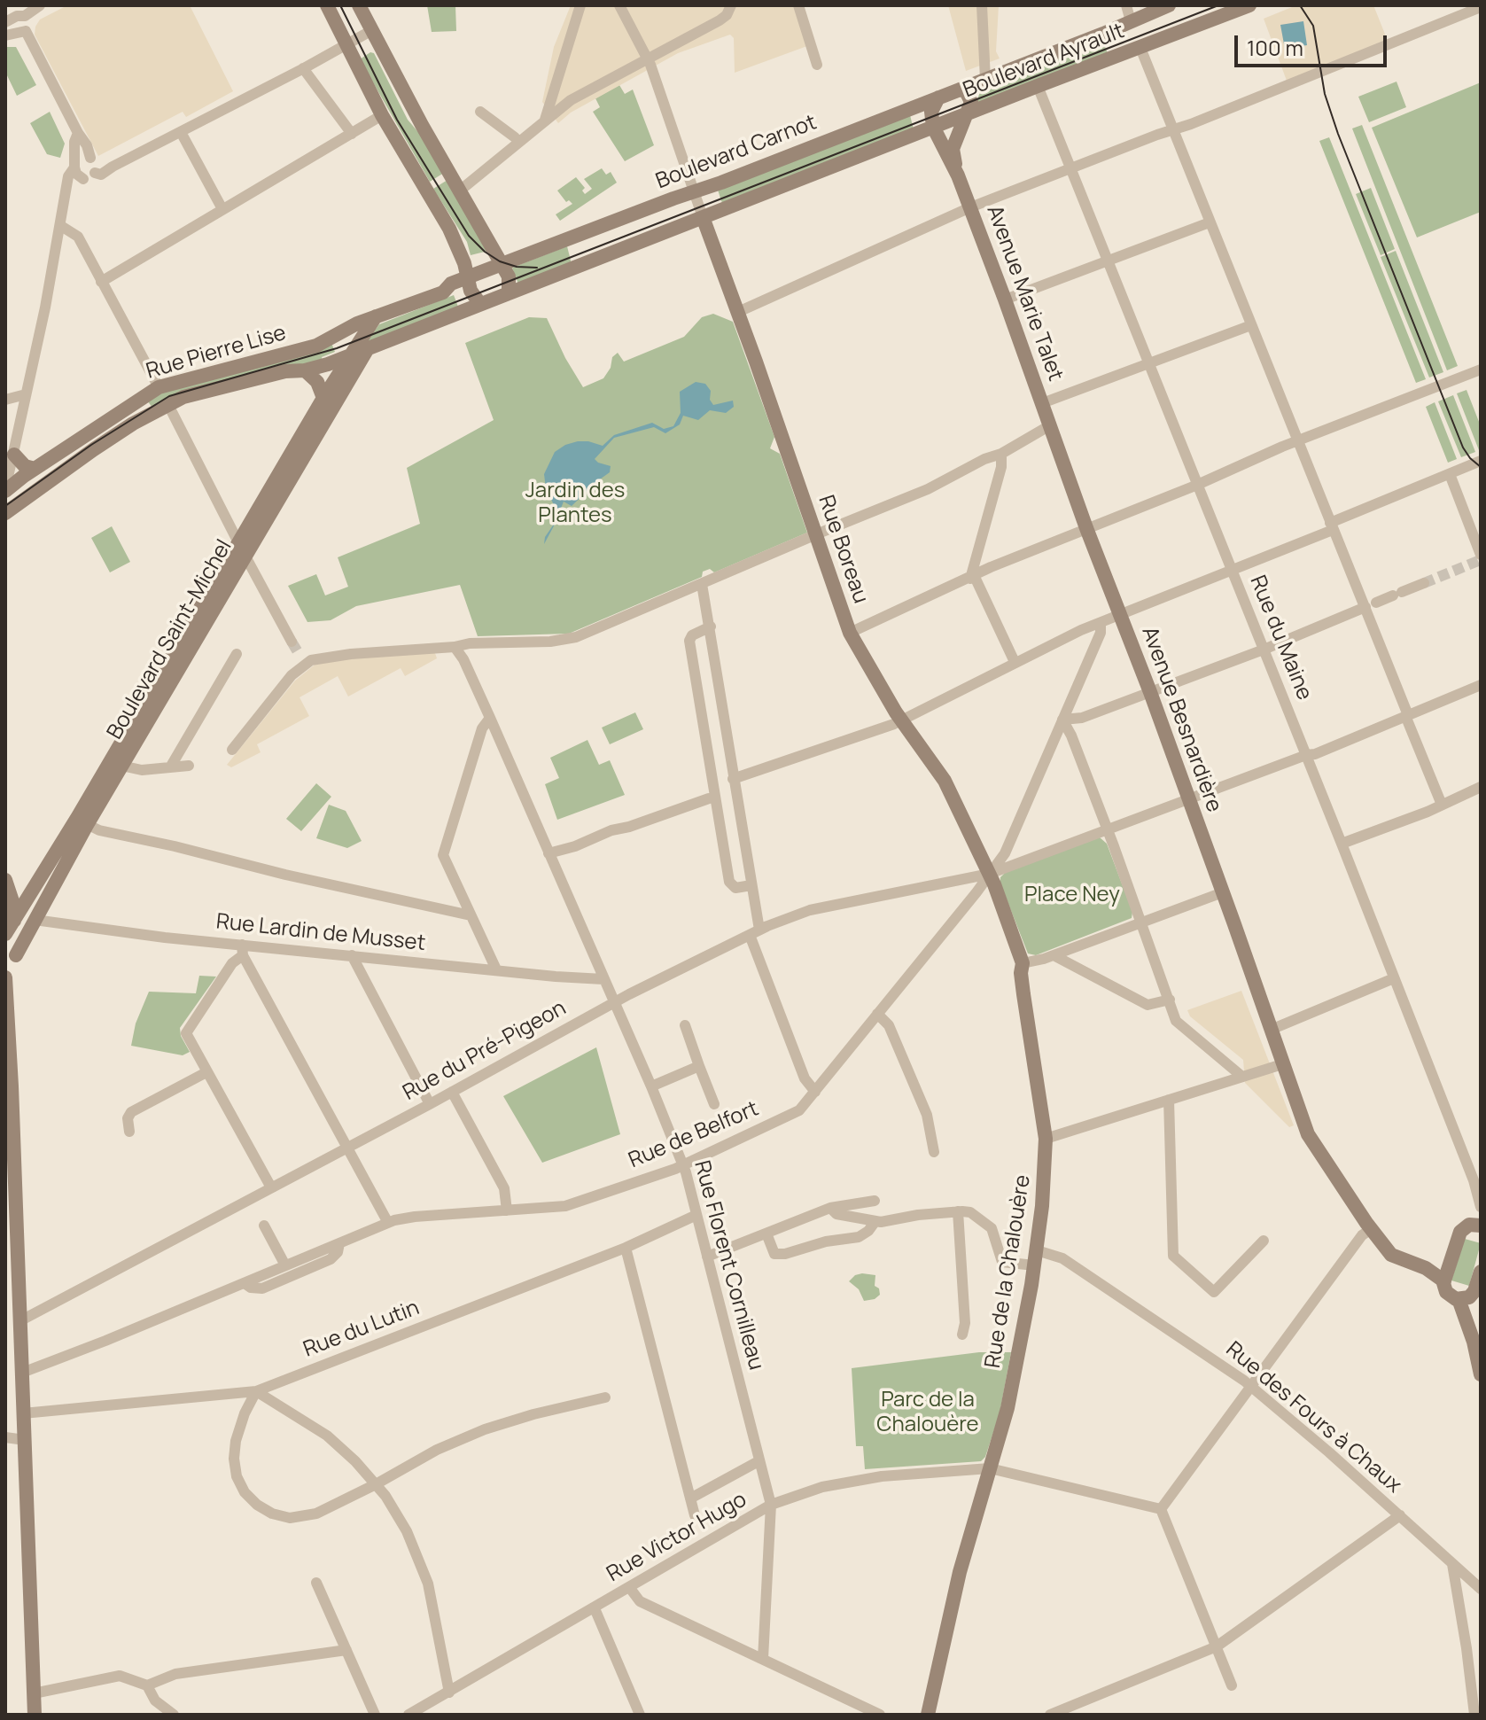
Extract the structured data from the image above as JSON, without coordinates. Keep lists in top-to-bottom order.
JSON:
{
  "streets": {
    "main road": [
      "Boulevard Ayrault",
      "Boulevard Carnot",
      "Avenue Marie Talet",
      "Rue Pierre Lise",
      "Rue Boreau",
      "Boulevard Saint-Michel",
      "Avenue Besnardière",
      "Rue de la Chalouère"
    ],
    "street": [
      "Rue du Maine",
      "Rue Lardin de Musset",
      "Rue du Pré-Pigeon",
      "Rue de Belfort",
      "Rue Florent Cornilleau",
      "Rue du Lutin",
      "Rue des Fours à Chaux",
      "Rue Victor Hugo"
    ]
  },
  "crossings": [
    ["Boulevard Ayrault", "Boulevard Carnot"],
    ["Boulevard Ayrault", "Avenue Marie Talet"],
    ["Boulevard Ayrault", "Rue du Maine"],
    ["Boulevard Carnot", "Avenue Marie Talet"],
    ["Avenue Marie Talet", "Avenue Besnardière"],
    ["Rue Pierre Lise", "Boulevard Saint-Michel"],
    ["Rue Boreau", "Rue du Pré-Pigeon"],
    ["Rue Boreau", "Rue de Belfort"],
    ["Rue Boreau", "Rue de la Chalouère"],
    ["Rue du Maine", "Rue du Pré-Pigeon"],
    ["Boulevard Saint-Michel", "Rue Lardin de Musset"],
    ["Avenue Besnardière", "Rue du Pré-Pigeon"],
    ["Rue Lardin de Musset", "Rue Florent Cornilleau"],
    ["Rue du Pré-Pigeon", "Rue de Belfort"],
    ["Rue du Pré-Pigeon", "Rue Florent Cornilleau"],
    ["Rue du Pré-Pigeon", "Rue de la Chalouère"],
    ["Rue de Belfort", "Rue Florent Cornilleau"],
    ["Rue de Belfort", "Rue de la Chalouère"],
    ["Rue Florent Cornilleau", "Rue du Lutin"],
    ["Rue Florent Cornilleau", "Rue Victor Hugo"],
    ["Rue de la Chalouère", "Rue des Fours à Chaux"],
    ["Rue de la Chalouère", "Rue Victor Hugo"]
  ],
  "parks": ["Jardin des Plantes", "Place Ney", "Parc de la Chalouère"],
  "scale_bar": "100 m"
}
